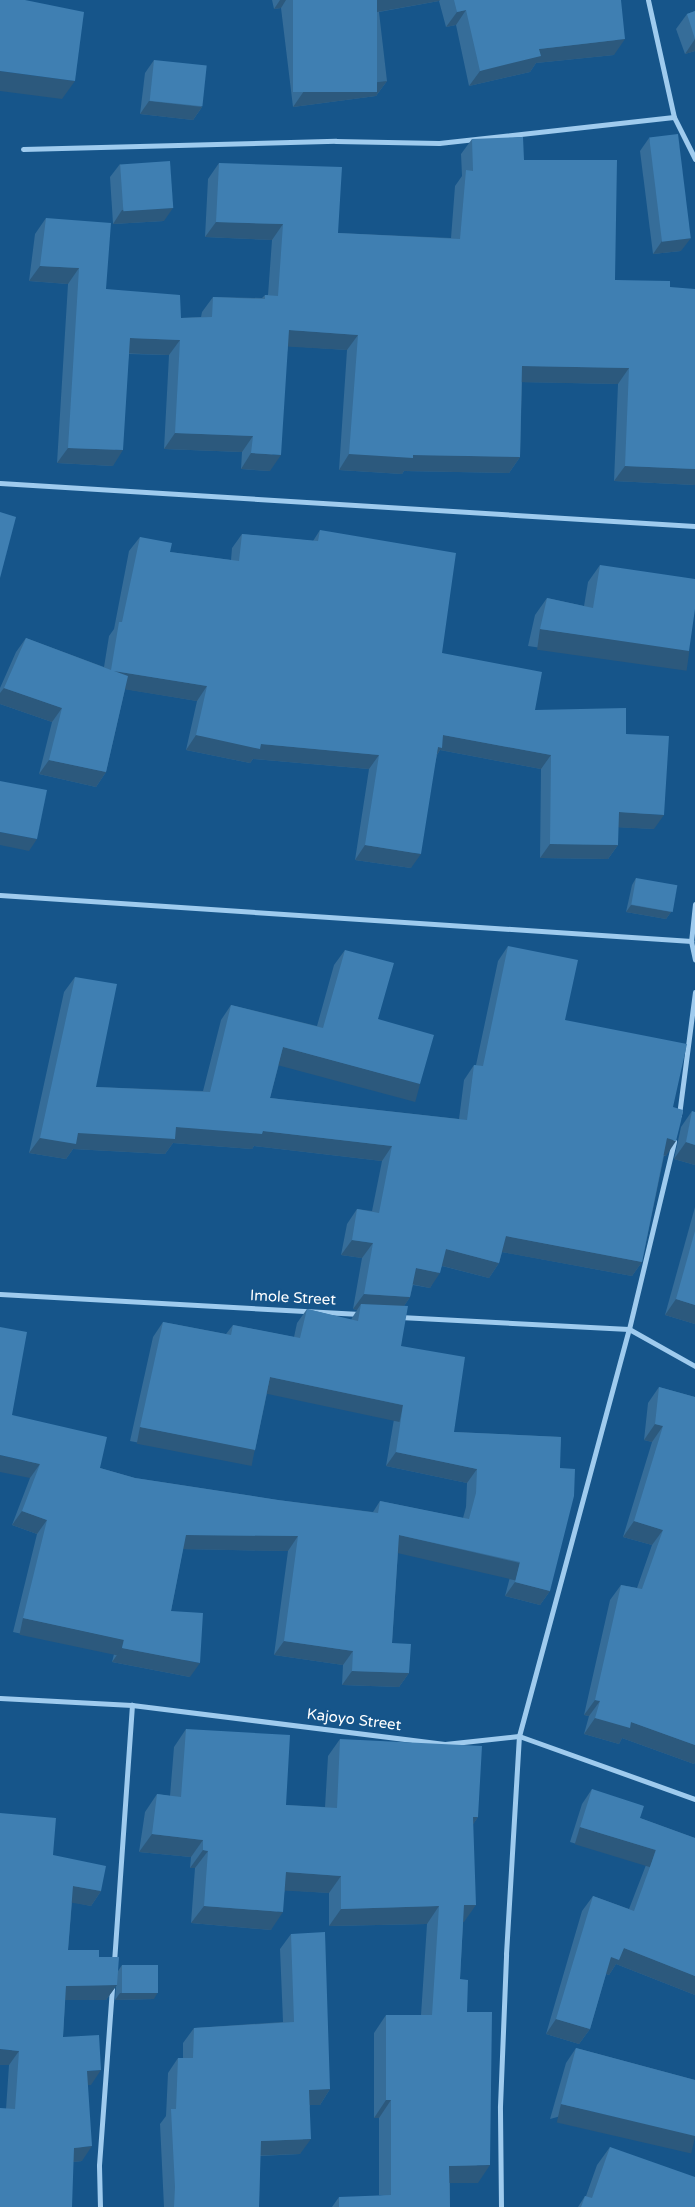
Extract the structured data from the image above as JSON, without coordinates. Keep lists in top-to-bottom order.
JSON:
{
  "streets": {
    "street": ["Imole Street", "Kajoyo Street"]
  }
}
